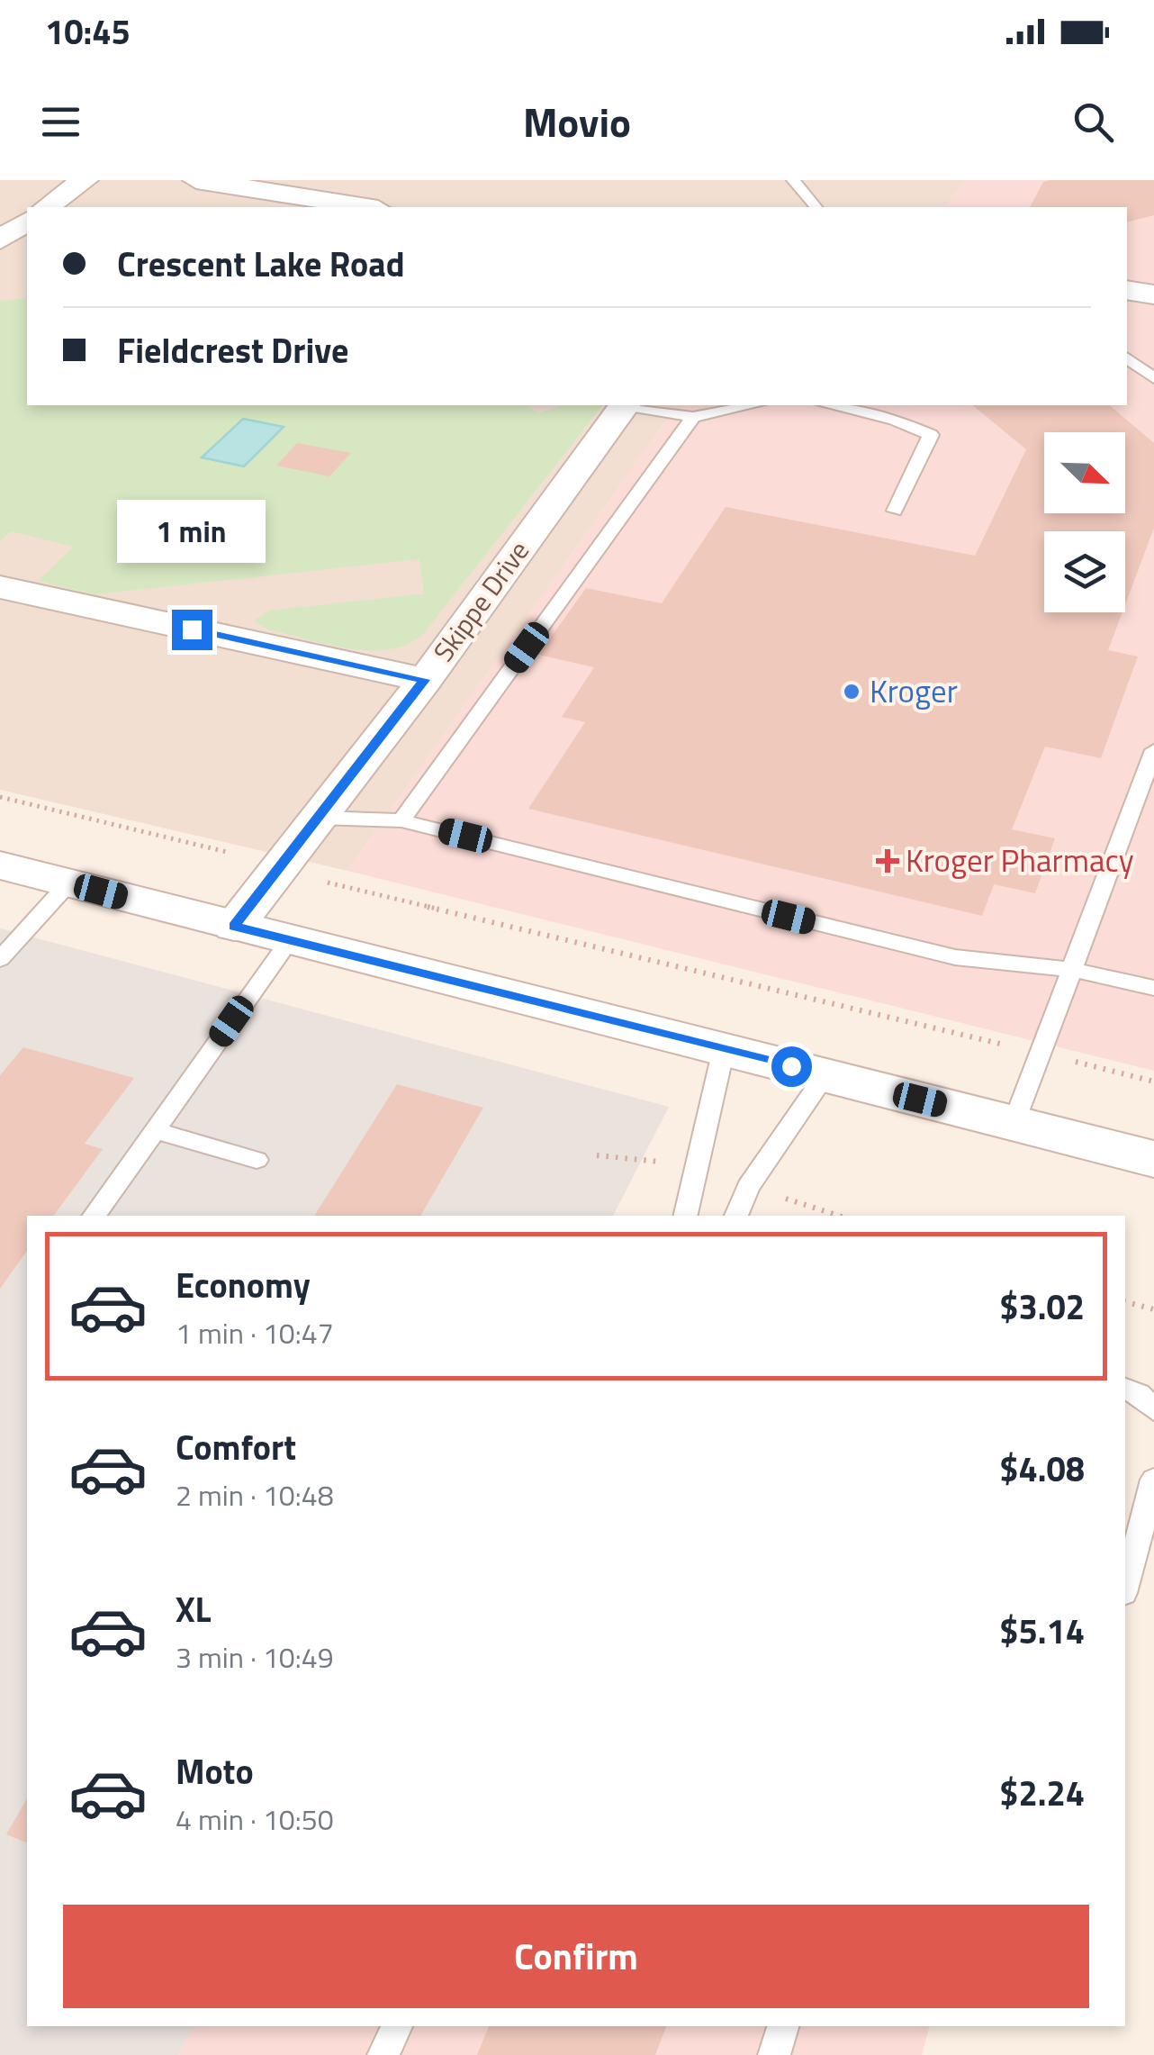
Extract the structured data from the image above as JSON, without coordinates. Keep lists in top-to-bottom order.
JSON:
{
  "streets": {
    "street": ["Skippe Drive"]
  },
  "places": {
    "other": ["Kroger"],
    "health": ["Kroger Pharmacy"]
  },
  "north": "bottom right",
  "page": {
    "status": "10:45",
    "header": "Movio",
    "banner": ["Crescent Lake Road", "Fieldcrest Drive"],
    "bubble": "1 min",
    "list": [
      {
        "name": "Economy",
        "note": "1 min · 10:47",
        "value": "$3.02"
      },
      {
        "name": "Comfort",
        "note": "2 min · 10:48",
        "value": "$4.08"
      },
      {
        "name": "XL",
        "note": "3 min · 10:49",
        "value": "$5.14"
      },
      {
        "name": "Moto",
        "note": "4 min · 10:50",
        "value": "$2.24"
      }
    ],
    "buttons": "Confirm"
  }
}
